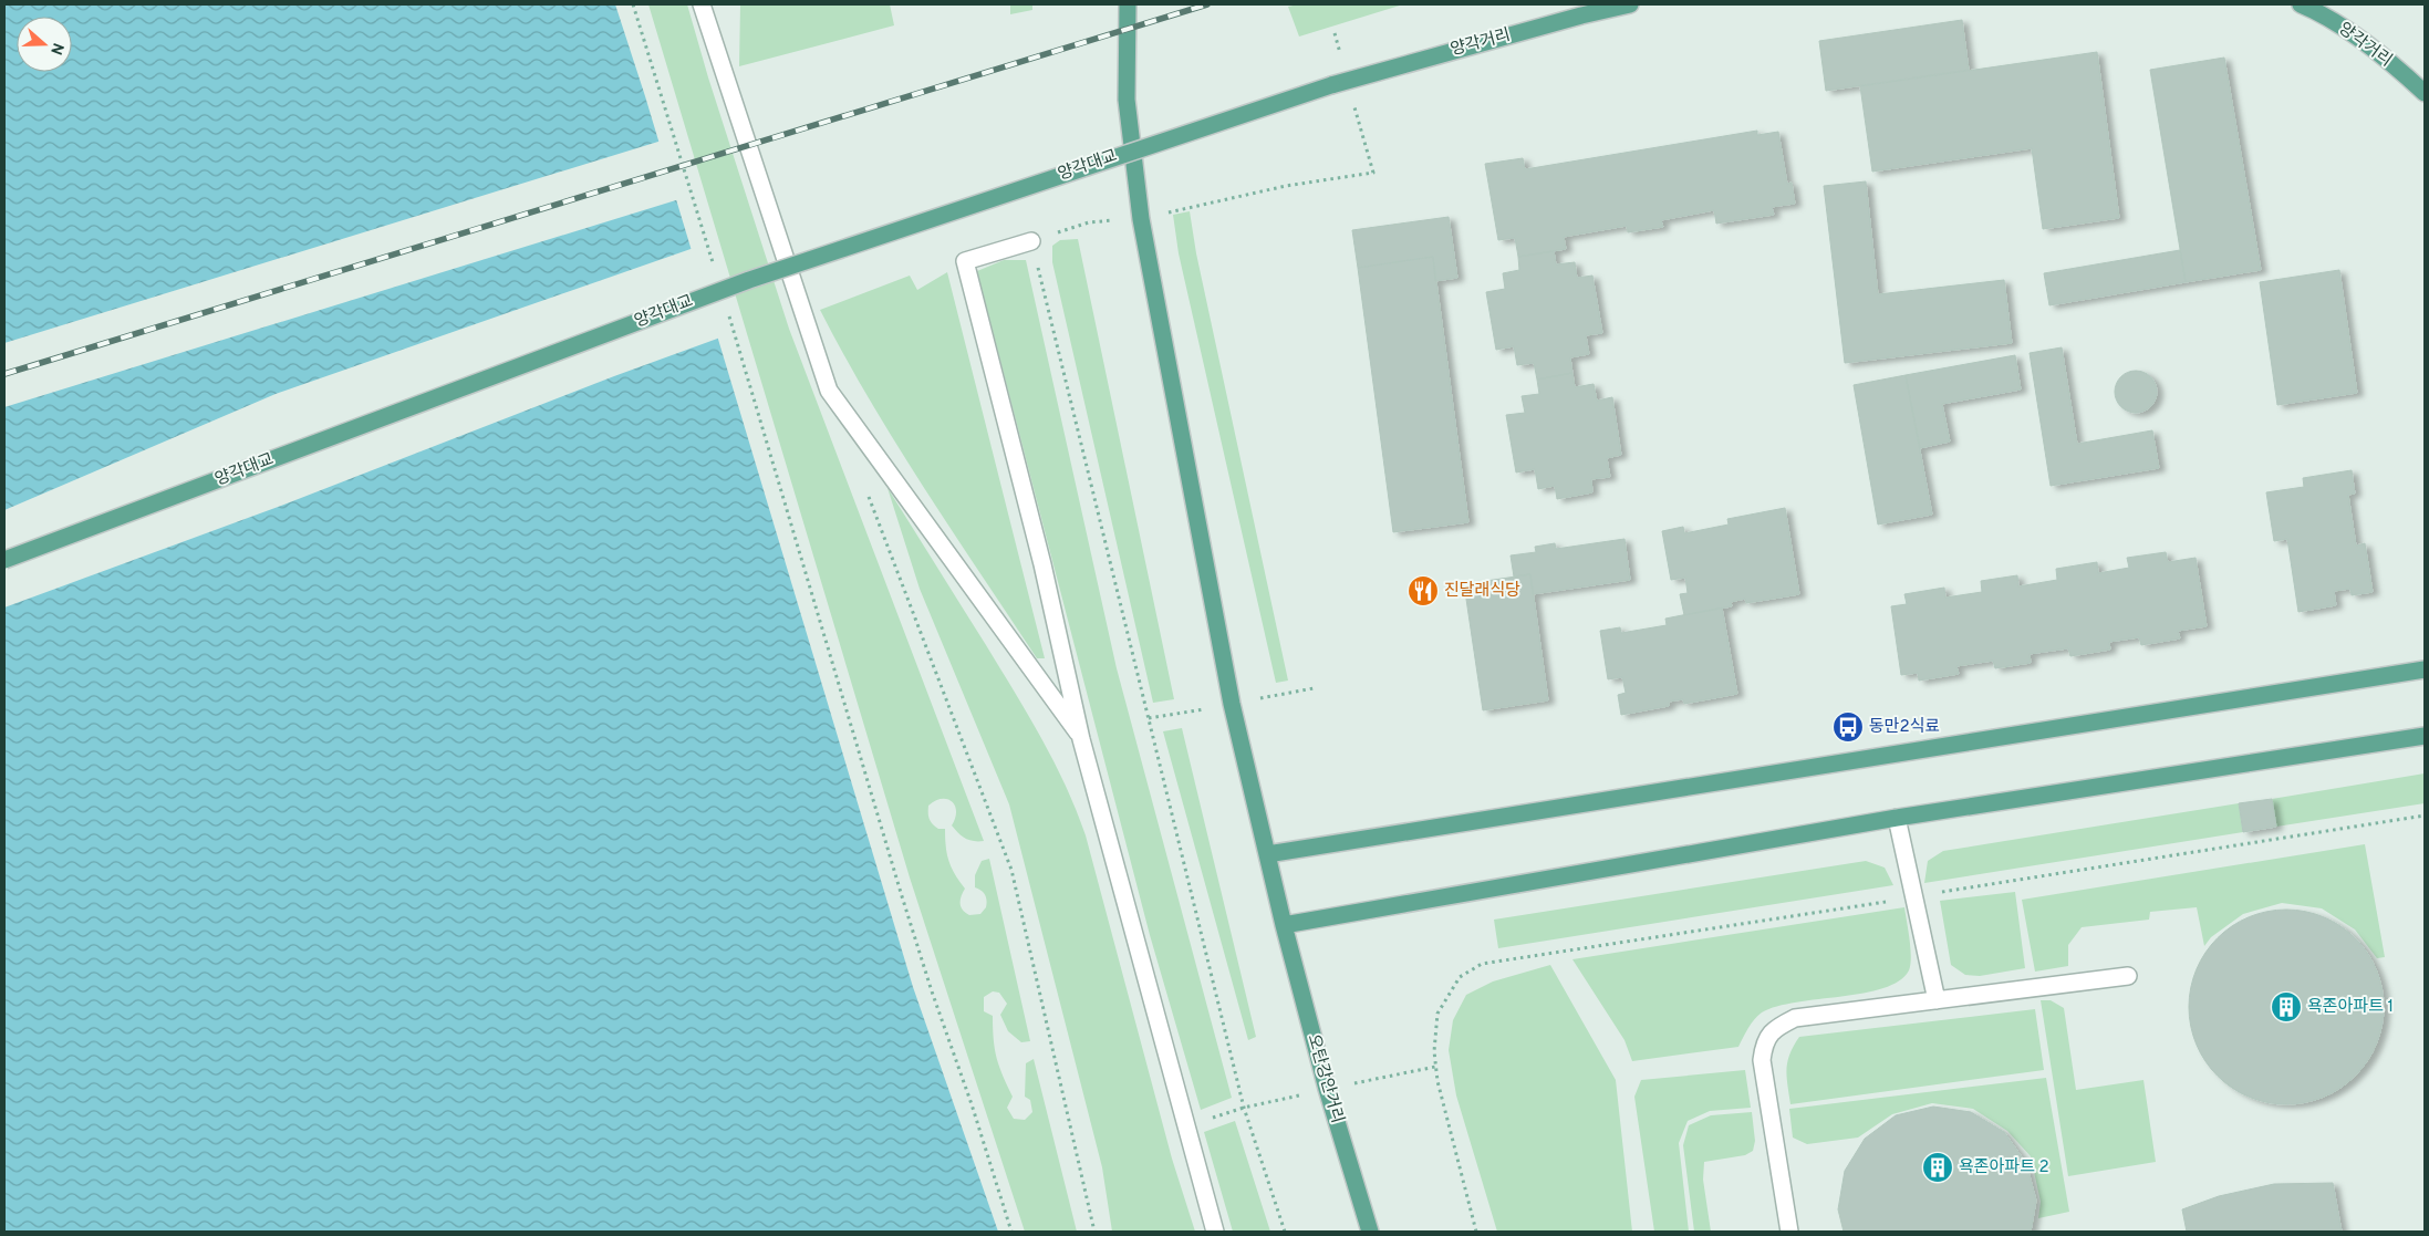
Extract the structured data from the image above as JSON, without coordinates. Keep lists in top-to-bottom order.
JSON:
{
  "streets": {
    "main road": ["양각거리", "양각대교", "오탄강안거리"]
  },
  "crossings": [
    ["양각거리", "양각대교"]
  ],
  "places": {
    "restaurant": ["진달래식당"],
    "bus stop": ["동만2식료"],
    "building": ["욕존아파트 1", "욕존아파트 2"]
  },
  "north": "right"
}
